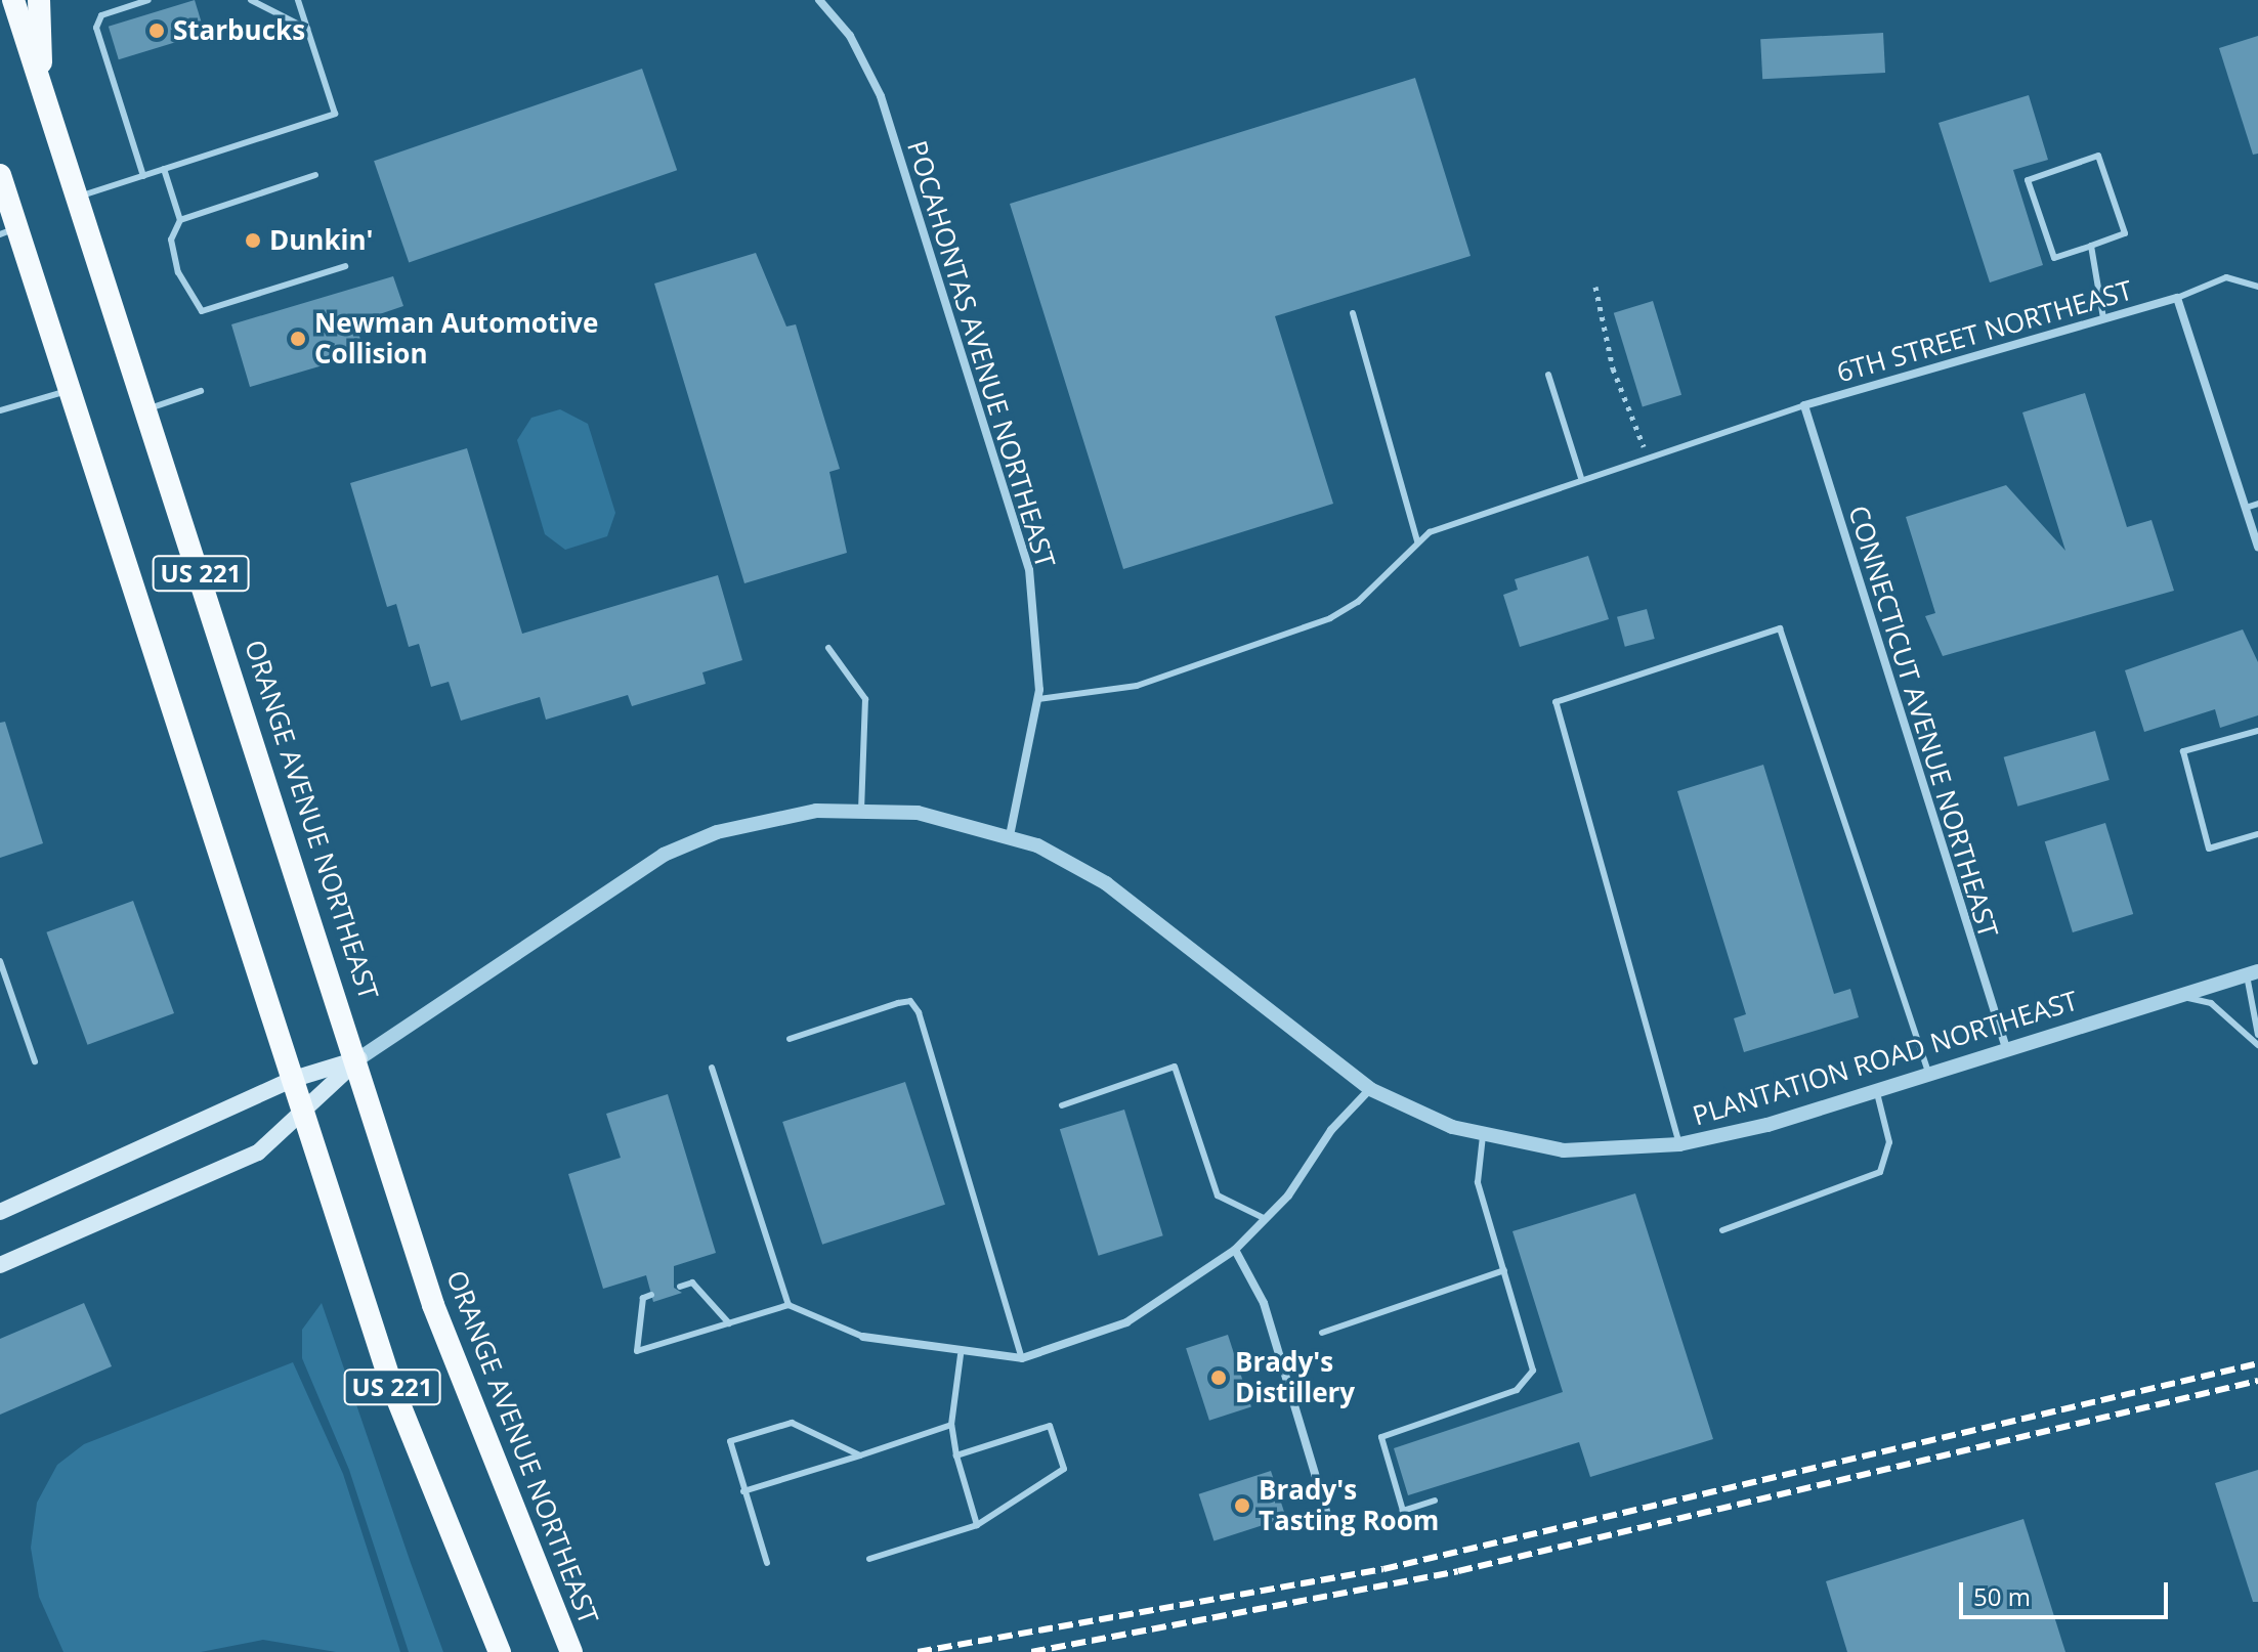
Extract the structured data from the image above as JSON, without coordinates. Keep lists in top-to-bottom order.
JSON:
{
  "streets": {
    "highway": ["US 221", "ORANGE AVENUE NORTHEAST"],
    "street": [
      "6TH STREET NORTHEAST",
      "POCAHONTAS AVENUE NORTHEAST",
      "CONNECTICUT AVENUE NORTHEAST",
      "PLANTATION ROAD NORTHEAST"
    ]
  },
  "crossings": [
    ["6TH STREET NORTHEAST", "CONNECTICUT AVENUE NORTHEAST"],
    ["POCAHONTAS AVENUE NORTHEAST", "PLANTATION ROAD NORTHEAST"],
    ["CONNECTICUT AVENUE NORTHEAST", "PLANTATION ROAD NORTHEAST"],
    ["ORANGE AVENUE NORTHEAST", "PLANTATION ROAD NORTHEAST"]
  ],
  "places": [
    "Starbucks",
    "Dunkin'",
    "Newman Automotive Collision",
    "Brady's Distillery",
    "Brady's Tasting Room"
  ],
  "scale_bar": "50 m"
}
